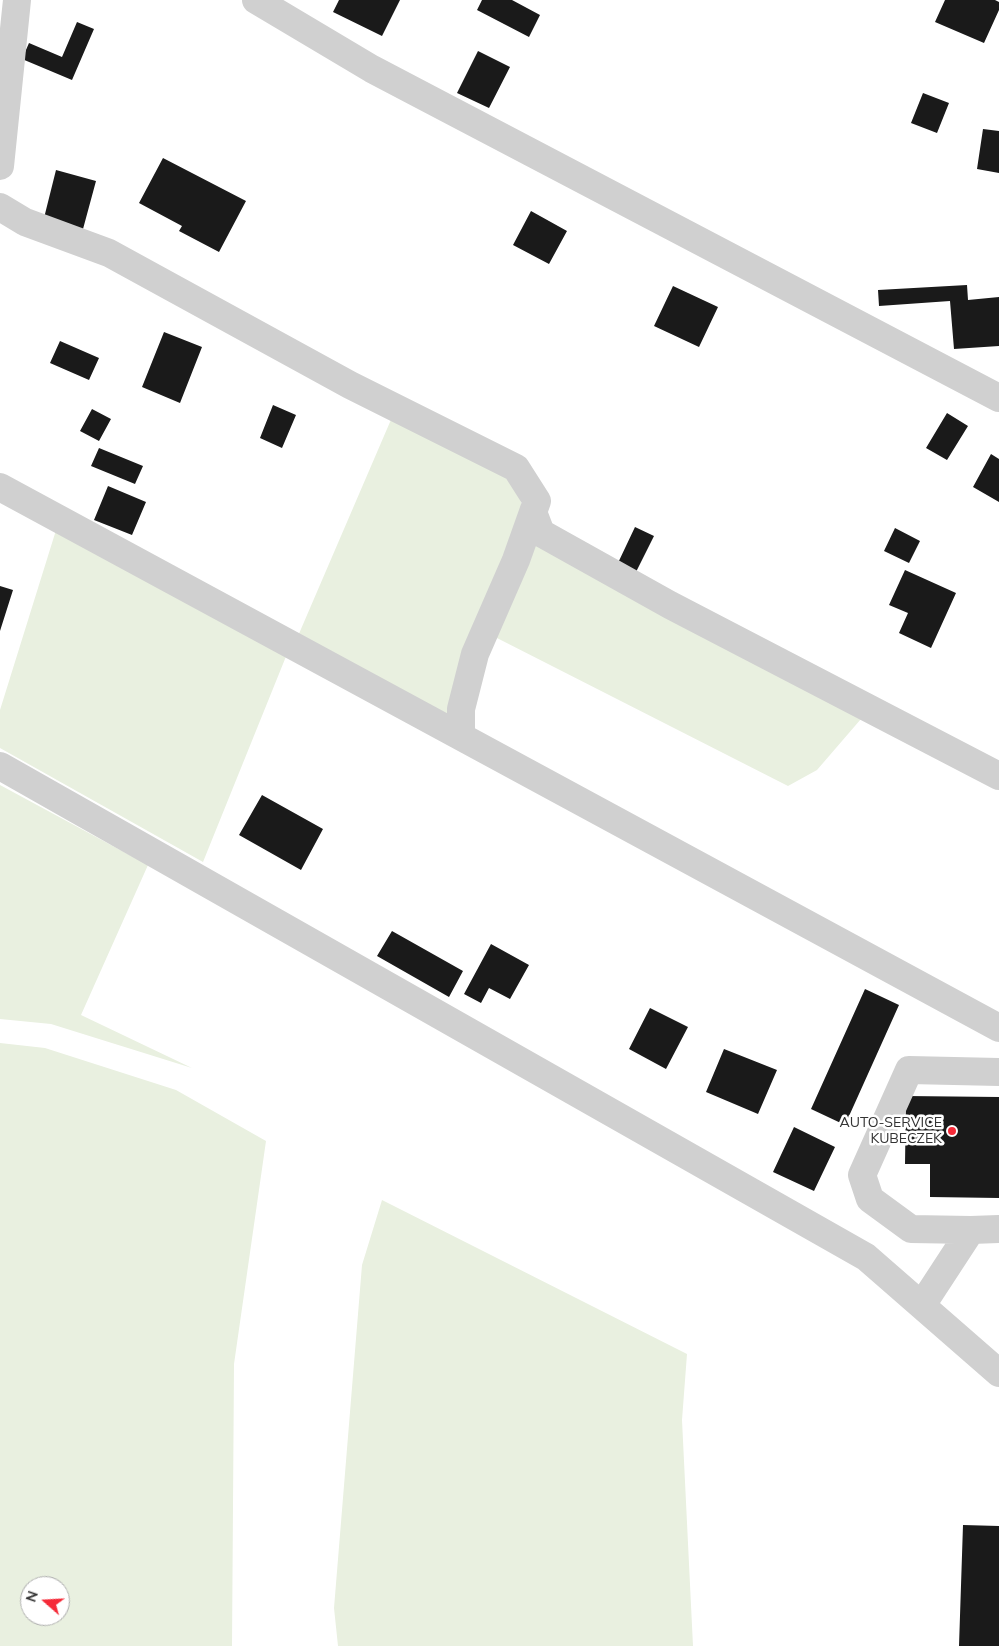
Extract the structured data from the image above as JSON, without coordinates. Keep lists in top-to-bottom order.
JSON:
{
  "places": ["AUTO-SERVICE KUBECZEK"],
  "north": "left"
}
